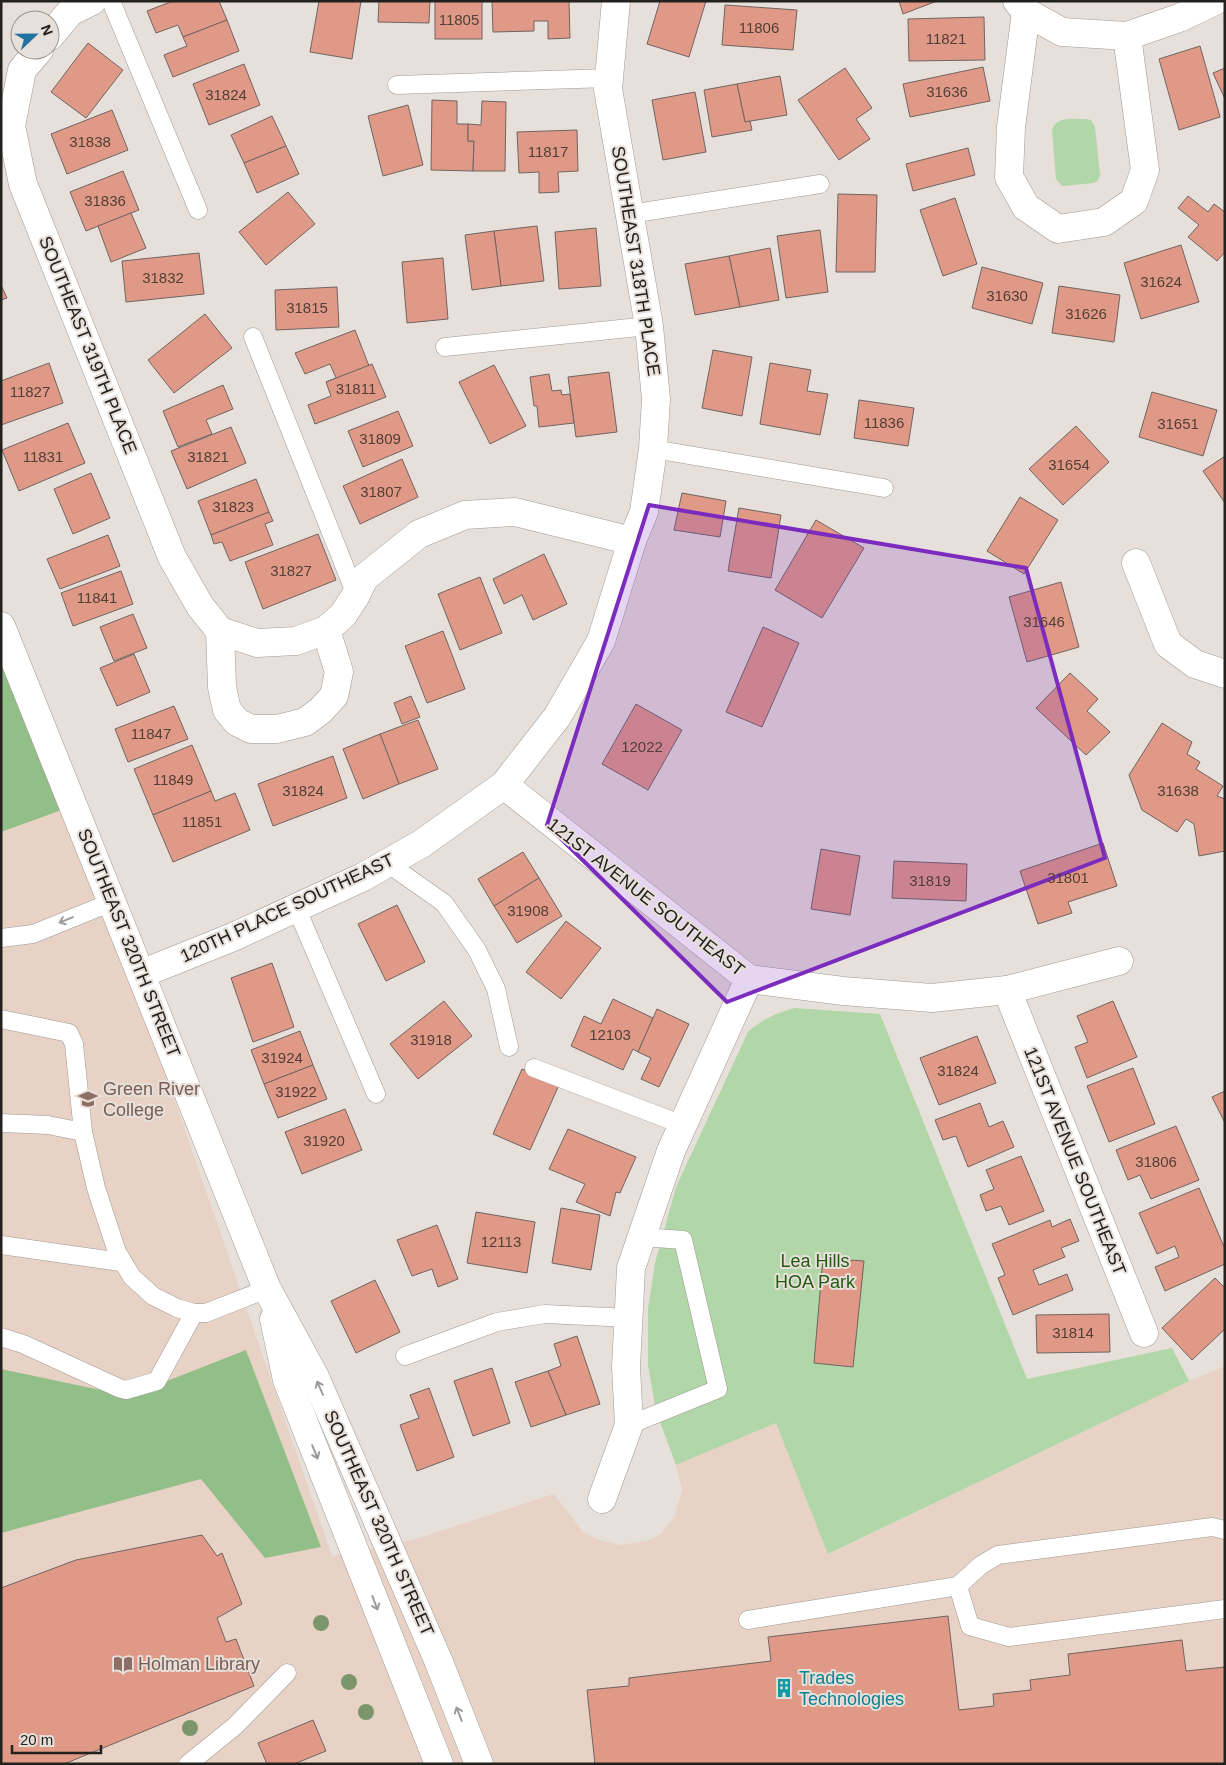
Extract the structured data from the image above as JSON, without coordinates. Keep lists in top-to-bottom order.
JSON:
{
  "streets": {
    "street": [
      "SOUTHEAST 318TH PLACE",
      "SOUTHEAST 319TH PLACE",
      "121ST AVENUE SOUTHEAST",
      "120TH PLACE SOUTHEAST",
      "SOUTHEAST 320TH STREET"
    ]
  },
  "crossings": [
    ["SOUTHEAST 318TH PLACE", "121ST AVENUE SOUTHEAST"],
    ["SOUTHEAST 318TH PLACE", "120TH PLACE SOUTHEAST"],
    ["121ST AVENUE SOUTHEAST", "120TH PLACE SOUTHEAST"],
    ["120TH PLACE SOUTHEAST", "SOUTHEAST 320TH STREET"]
  ],
  "parks": ["Lea Hills HOA Park"],
  "places": {
    "school or university": ["Green River College"],
    "library": ["Holman Library"],
    "building": ["Trades Technologies"]
  },
  "house_numbers": [
    "11805",
    "11806",
    "11821",
    "31636",
    "31824",
    "31838",
    "11817",
    "31836",
    "31832",
    "31624",
    "31630",
    "31815",
    "31626",
    "31811",
    "11827",
    "11836",
    "31651",
    "31809",
    "11831",
    "31821",
    "31654",
    "31807",
    "31823",
    "31827",
    "11841",
    "31646",
    "11847",
    "12022",
    "11849",
    "31824",
    "31638",
    "11851",
    "31801",
    "31819",
    "31908",
    "12103",
    "31918",
    "31924",
    "31824",
    "31922",
    "31920",
    "31806",
    "12113",
    "31814"
  ],
  "scale_bar": "20 m",
  "north": "right"
}
